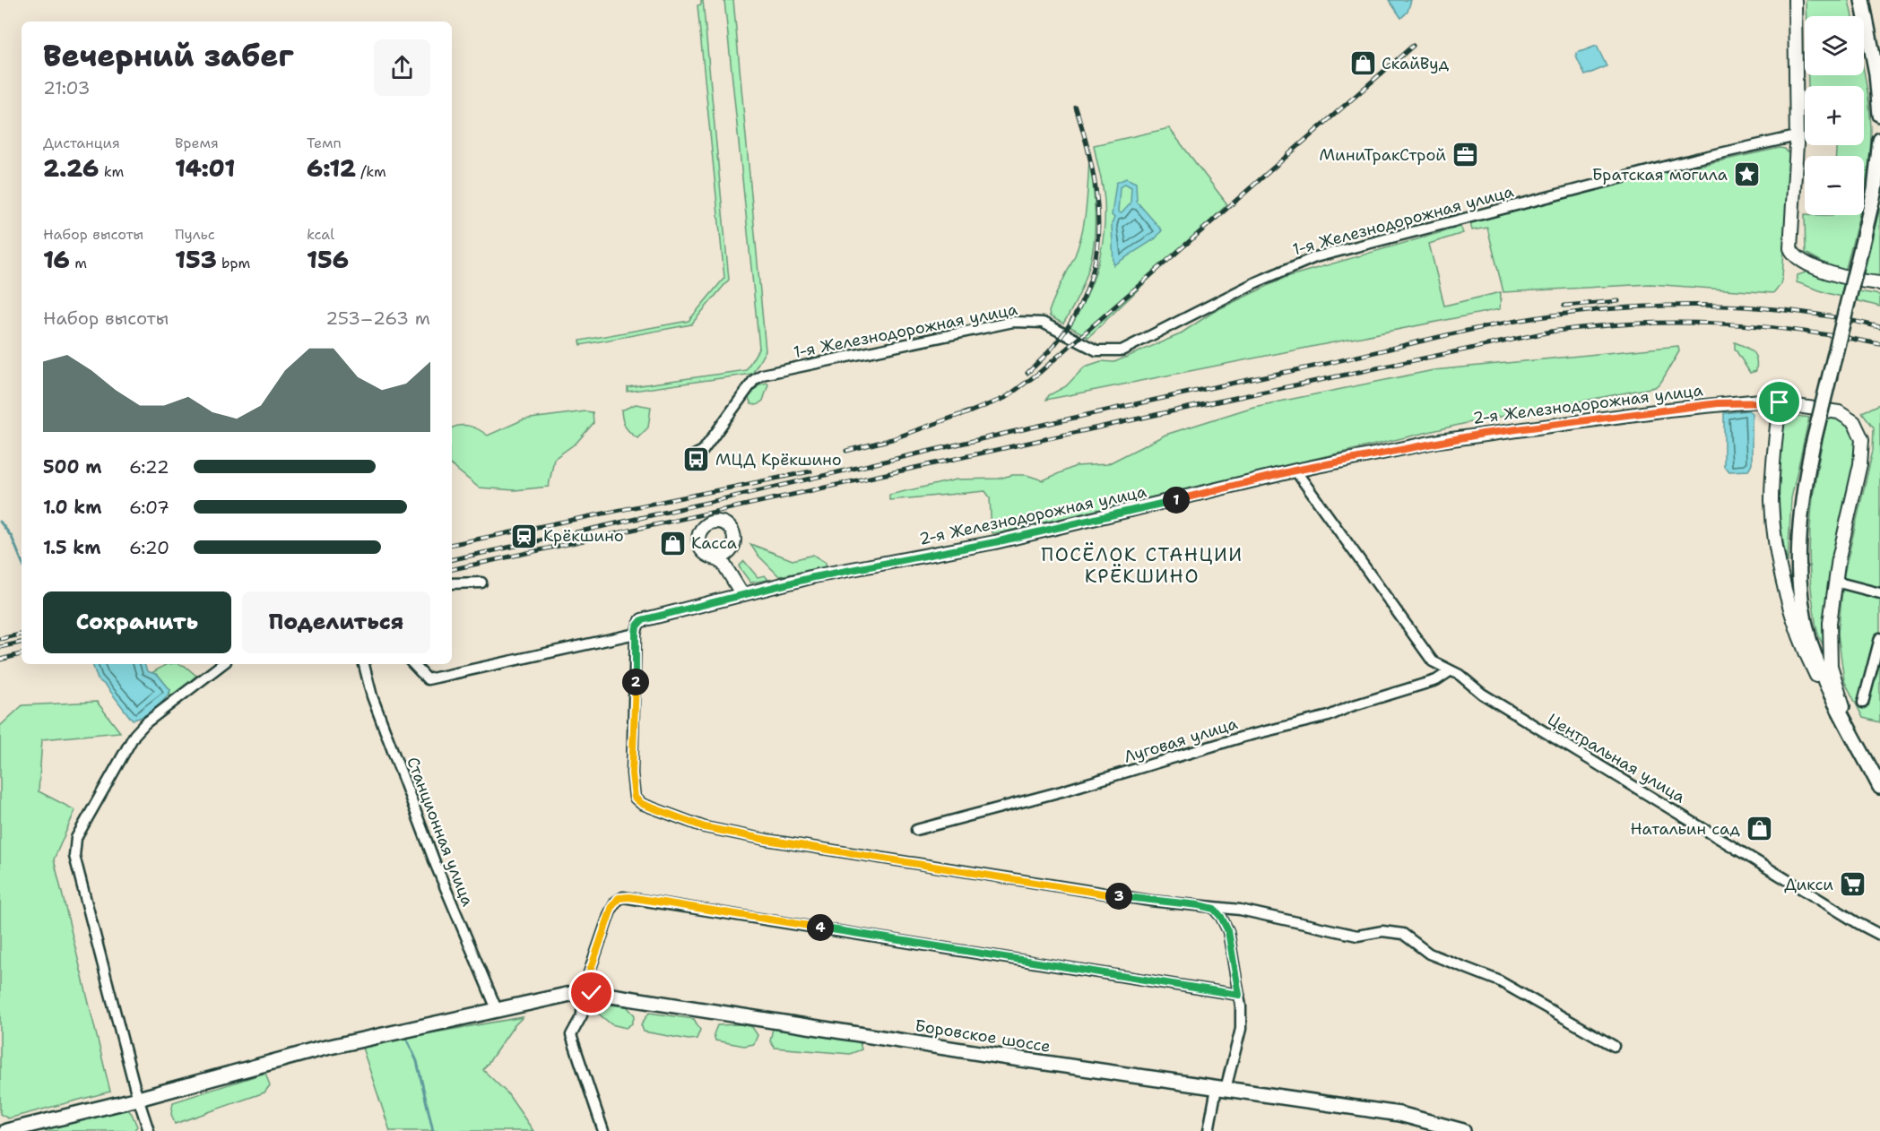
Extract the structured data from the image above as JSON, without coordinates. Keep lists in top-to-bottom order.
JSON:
{
  "streets": {
    "main road": ["Боровское шоссе"],
    "street": [
      "1-я Железнодорожная улица",
      "2-я Железнодорожная улица",
      "Луговая улица",
      "Центральная улица",
      "Станционная улица"
    ]
  },
  "crossings": [
    ["2-я Железнодорожная улица", "Центральная улица"],
    ["Луговая улица", "Центральная улица"],
    ["Станционная улица", "Боровское шоссе"]
  ],
  "districts": ["ПОСЁЛОК СТАНЦИИ КРЁКШИНО"],
  "places": {
    "shop": ["СкайВуд", "Касса", "Натальин сад"],
    "office": ["МиниТракСтрой"],
    "place": ["Братская могила"],
    "bus stop": ["МЦД Крёкшино"],
    "station": ["Крёкшино"],
    "supermarket": ["Дикси"]
  },
  "page": {
    "map_buttons": ["+", "−"],
    "heading": ["Вечерний забег", "21:03"],
    "stats": [
      ["Дистанция", "2.26 km"],
      ["Время", "14:01"],
      ["Темп", "6:12 /km"],
      ["Набор высоты", "16 m"],
      ["Пульс", "153 bpm"],
      ["kcal", "156"]
    ],
    "chart": ["Набор высоты", "253–263 m"],
    "list": [
      {
        "name": "500 m",
        "note": "6:22"
      },
      {
        "name": "1.0 km",
        "note": "6:07"
      },
      {
        "name": "1.5 km",
        "note": "6:20"
      }
    ],
    "pins": [
      "1",
      "2",
      "3",
      "4"
    ],
    "buttons": ["Сохранить", "Поделиться"]
  }
}
